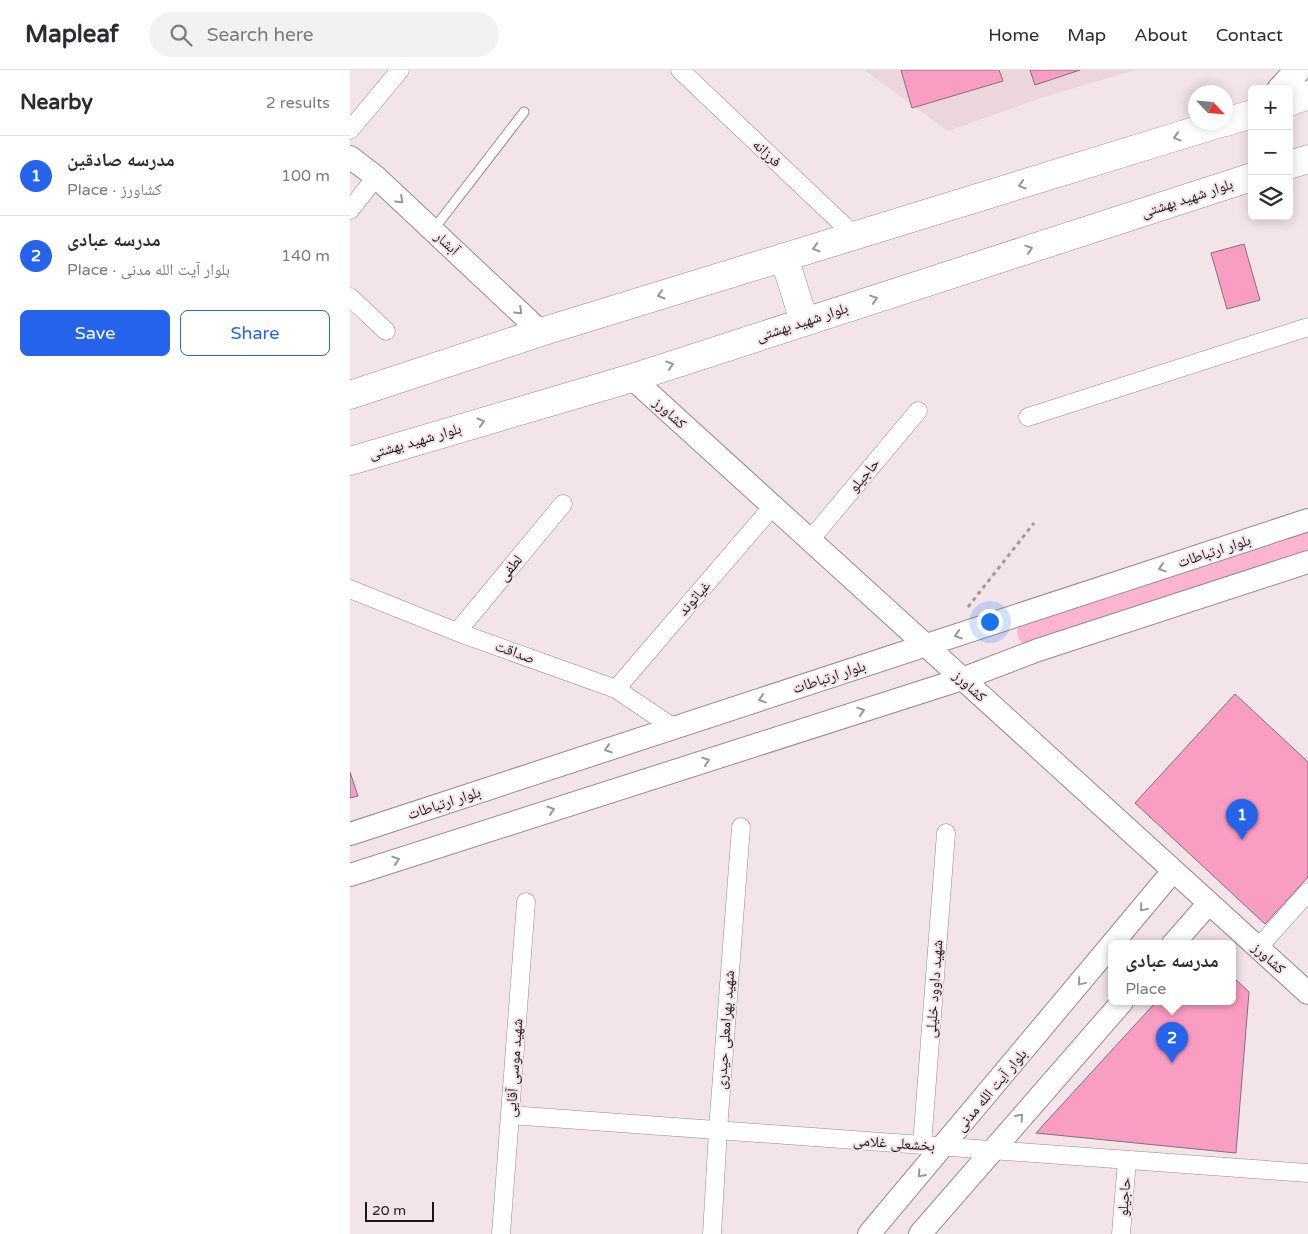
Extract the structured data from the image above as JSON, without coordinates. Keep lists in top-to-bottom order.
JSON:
{
  "streets": {
    "main road": ["بلوار شهید بهشتی"],
    "street": [
      "فرزانه",
      "آبشار",
      "کشاورز",
      "حاجیلو",
      "بلوار ارتباطات",
      "لطفی",
      "غیاثوند",
      "صداقت",
      "شهید داوود خلیلی",
      "شهید بهرامعلی حیدری",
      "شهید موسی آقایی",
      "بلوار آیت الله مدنی",
      "بخشعلی غلامی"
    ]
  },
  "crossings": [
    ["بلوار شهید بهشتی", "کشاورز"],
    ["کشاورز", "حاجیلو"],
    ["کشاورز", "بلوار ارتباطات"],
    ["کشاورز", "غیاثوند"],
    ["کشاورز", "بلوار آیت الله مدنی"],
    ["حاجیلو", "بخشعلی غلامی"],
    ["بلوار ارتباطات", "صداقت"],
    ["لطفی", "صداقت"],
    ["غیاثوند", "صداقت"],
    ["شهید داوود خلیلی", "بخشعلی غلامی"],
    ["شهید بهرامعلی حیدری", "بخشعلی غلامی"],
    ["شهید موسی آقایی", "بخشعلی غلامی"],
    ["بلوار آیت الله مدنی", "بخشعلی غلامی"]
  ],
  "one_way": ["آبشار"],
  "scale_bar": "20 m",
  "north": "bottom right",
  "page": {
    "header": "Mapleaf",
    "search": "Search here",
    "nav": [
      "Home",
      "Map",
      "About",
      "Contact"
    ],
    "heading": ["Nearby", "2 results"],
    "map_buttons": ["+", "−"],
    "list": [
      {
        "mark": "1",
        "name": "مدرسه صادقین",
        "note": "Place · کشاورز",
        "value": "100 m"
      },
      {
        "mark": "2",
        "name": "مدرسه عبادی",
        "note": "Place · بلوار آیت الله مدنی",
        "value": "140 m"
      }
    ],
    "buttons": ["Save", "Share"],
    "pins": ["1", "2"],
    "popup": ["مدرسه عبادی", "Place"],
    "scale": "20 m"
  }
}
